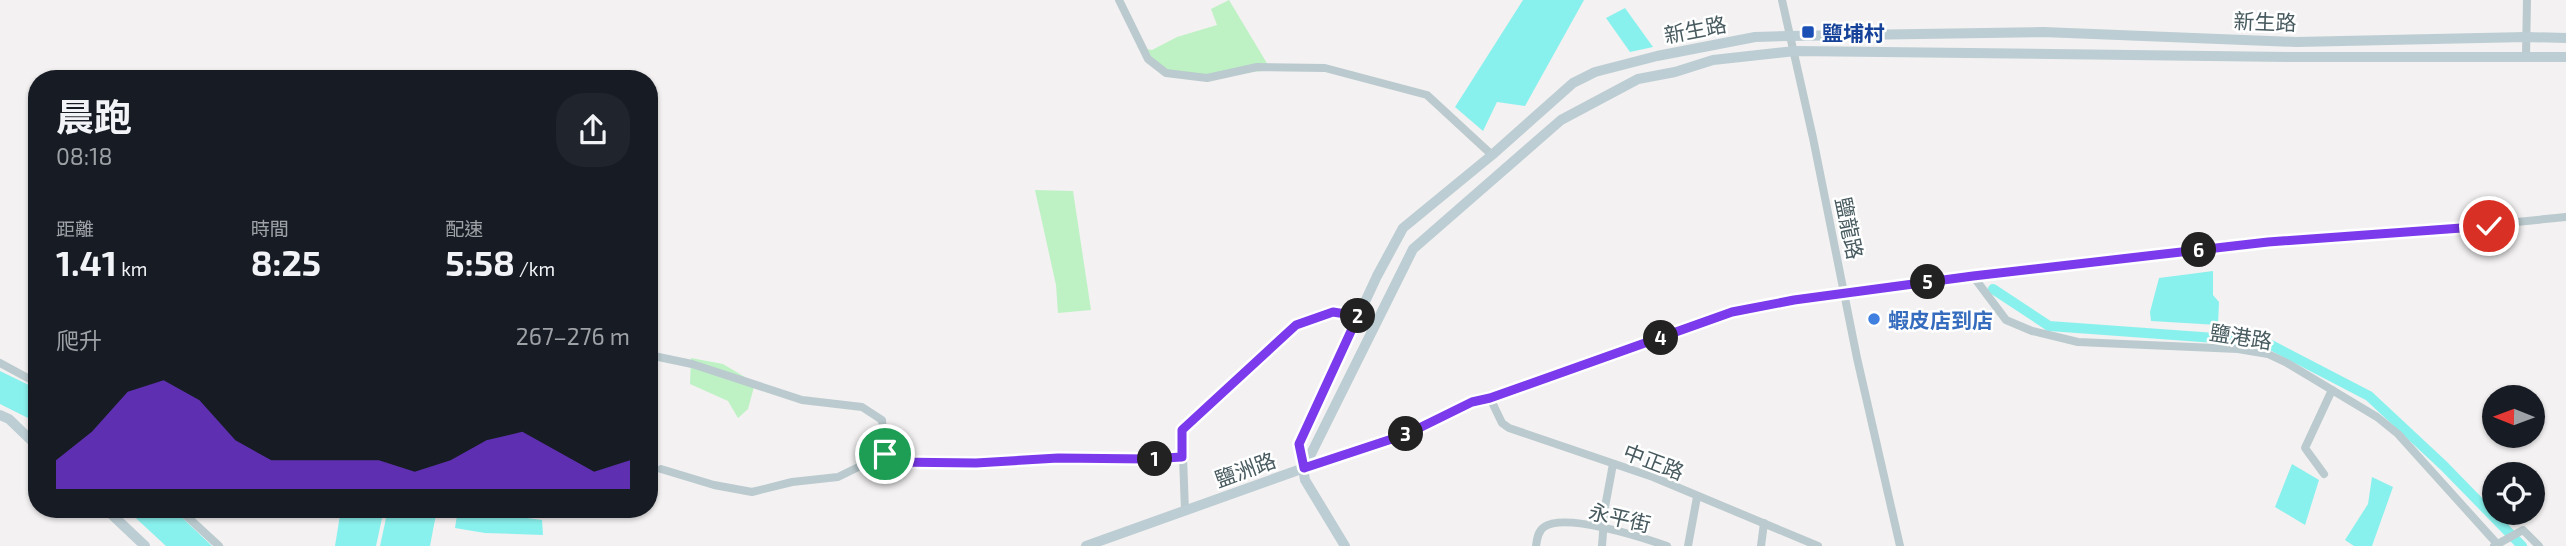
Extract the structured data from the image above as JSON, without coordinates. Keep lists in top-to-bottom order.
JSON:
{
  "streets": {
    "street": [
      "新生路",
      "鹽龍路",
      "鹽港路",
      "中正路",
      "鹽洲路",
      "永平街"
    ]
  },
  "crossings": [
    ["新生路", "鹽龍路"],
    ["新生路", "鹽洲路"],
    ["鹽龍路", "鹽洲路"],
    ["鹽港路", "鹽洲路"],
    ["中正路", "鹽洲路"]
  ],
  "places": {
    "transit": ["鹽埔村"],
    "other": ["蝦皮店到店"]
  },
  "north": "left",
  "page": {
    "heading": ["晨跑", "08:18"],
    "stats": [
      ["距離", "1.41 km"],
      ["時間", "8:25"],
      ["配速", "5:58 /km"]
    ],
    "pins": [
      "6",
      "5",
      "2",
      "4",
      "3",
      "1"
    ],
    "chart": ["爬升", "267–276 m"]
  }
}
